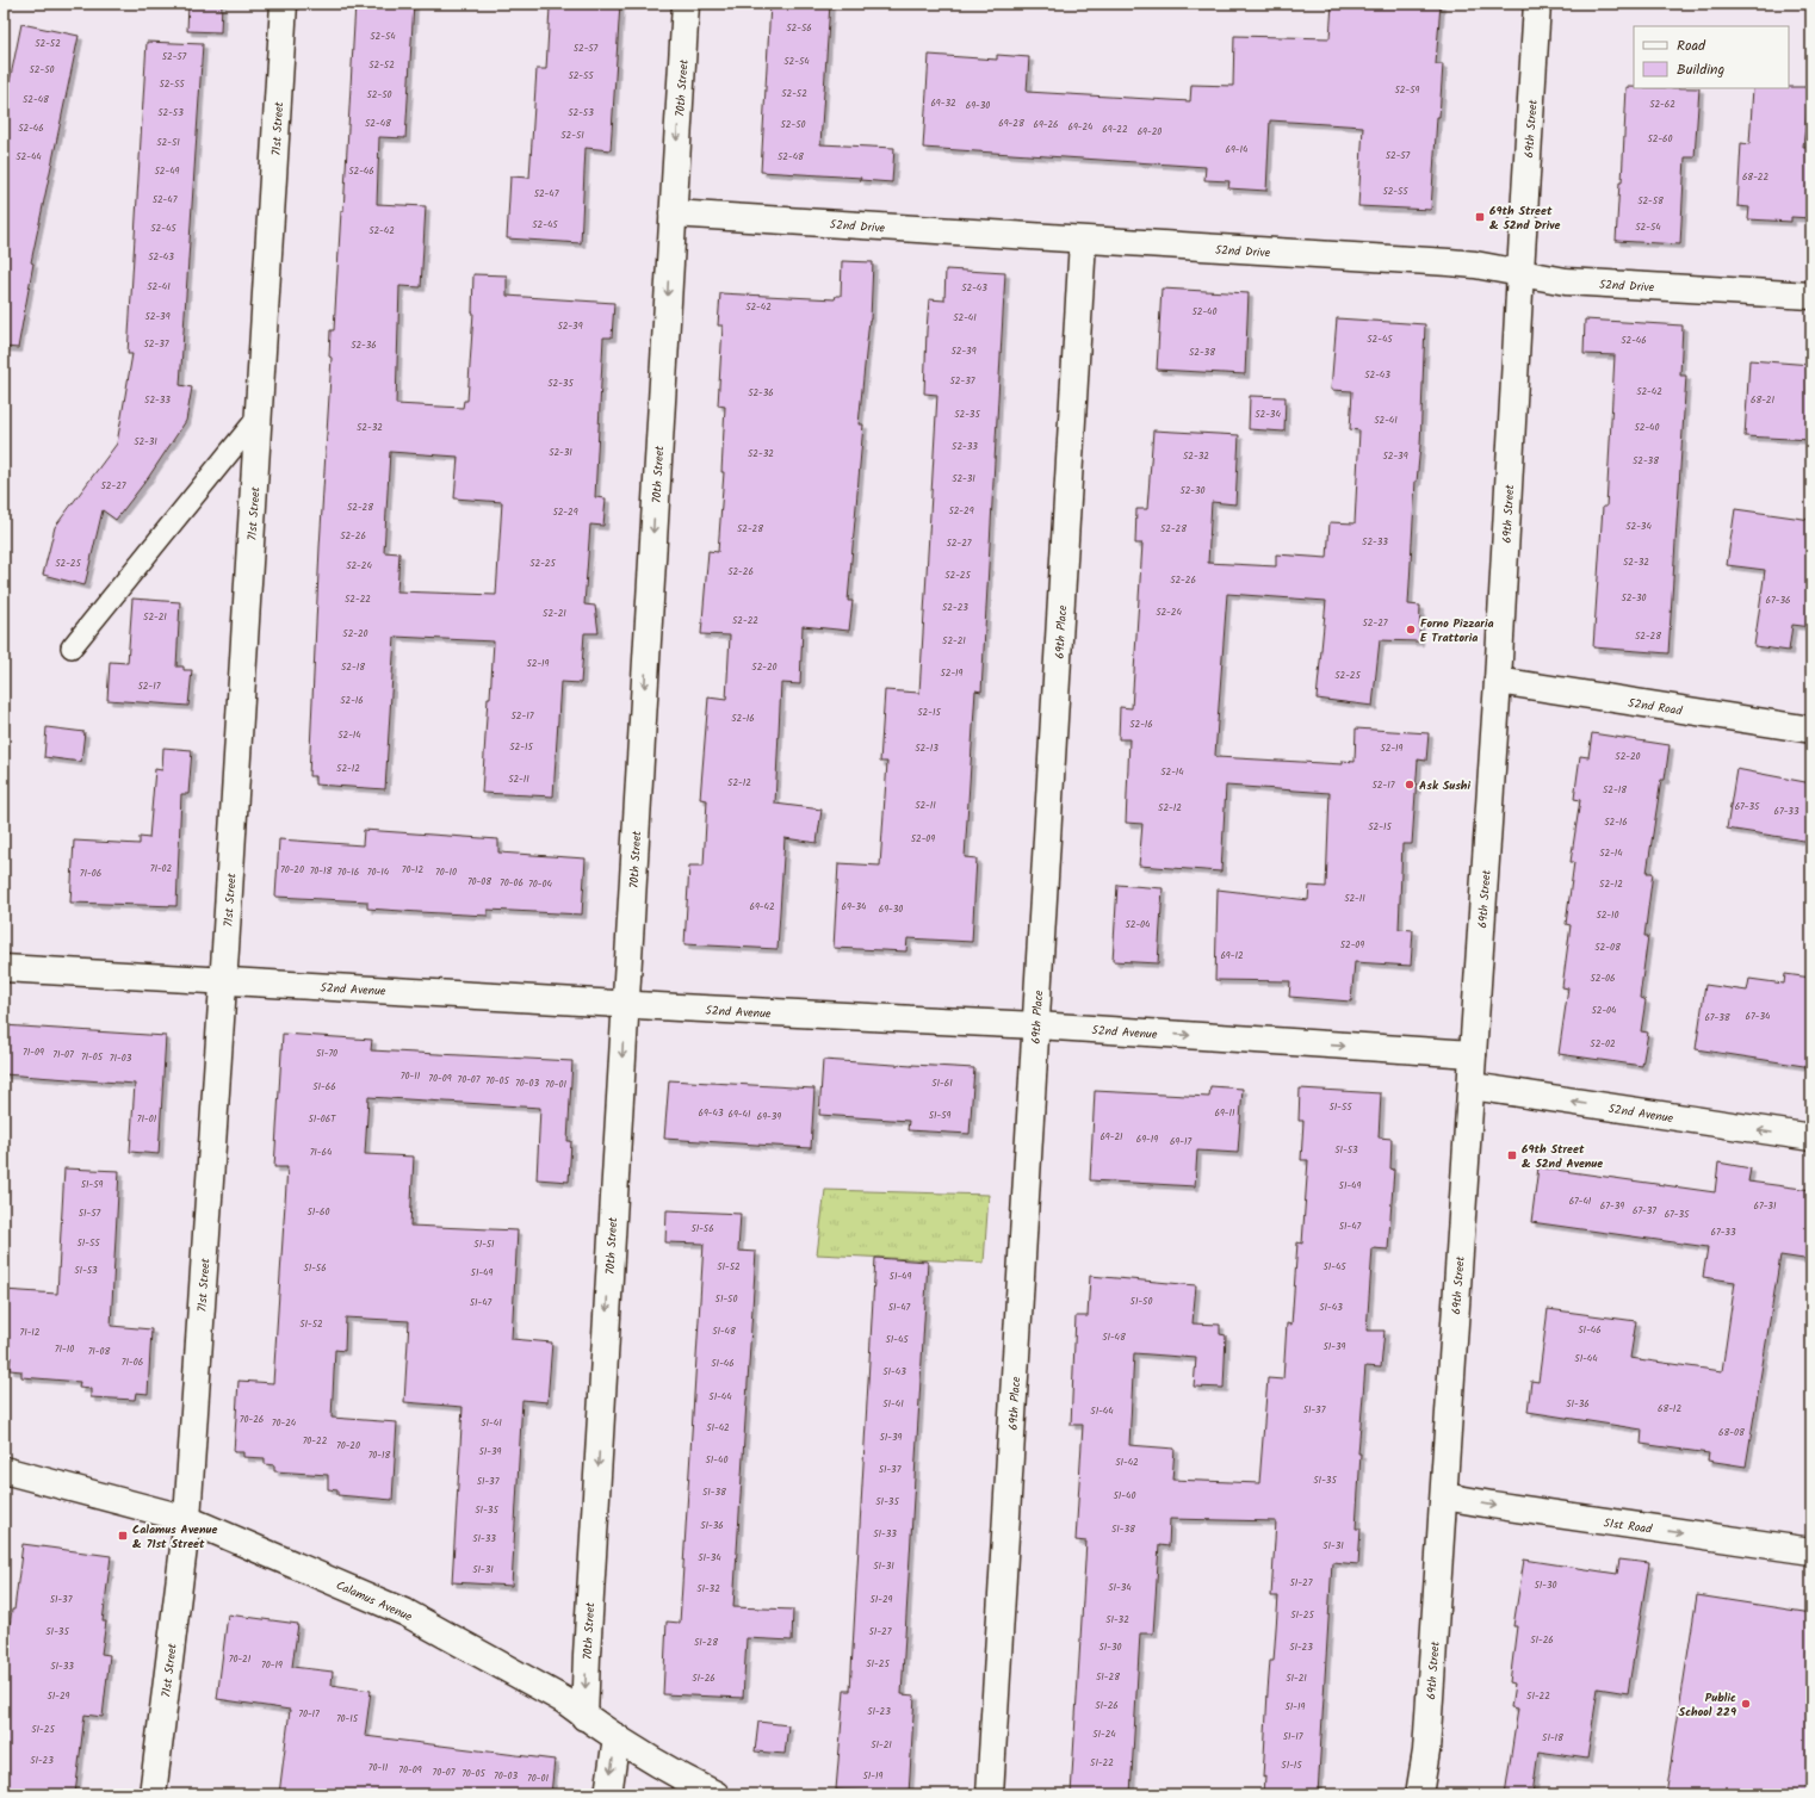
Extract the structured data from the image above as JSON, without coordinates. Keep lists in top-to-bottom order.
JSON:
{
  "streets": {
    "street": [
      "70th Street",
      "71st Street",
      "69th Street",
      "52nd Drive",
      "69th Place",
      "52nd Road",
      "52nd Avenue",
      "51st Road",
      "Calamus Avenue"
    ]
  },
  "crossings": [
    ["70th Street", "52nd Drive"],
    ["70th Street", "52nd Avenue"],
    ["70th Street", "Calamus Avenue"],
    ["71st Street", "52nd Avenue"],
    ["71st Street", "Calamus Avenue"],
    ["69th Street", "52nd Drive"],
    ["69th Street", "52nd Road"],
    ["69th Street", "52nd Avenue"],
    ["69th Street", "51st Road"],
    ["52nd Drive", "69th Place"],
    ["69th Place", "52nd Avenue"]
  ],
  "one_way": ["70th Street", "51st Road"],
  "places": {
    "transit": ["69th Street & 52nd Drive", "69th Street & 52nd Avenue", "Calamus Avenue & 71st Street"],
    "other": ["Forno Pizzaria E Trattoria", "Ask Sushi", "Public School 229"]
  },
  "house_numbers": [
    "52-56",
    "52-54",
    "52-52",
    "52-57",
    "52-57",
    "52-54",
    "52-52",
    "52-50",
    "52-55",
    "52-55",
    "52-59",
    "52-52",
    "52-50",
    "52-48",
    "69-32",
    "52-62",
    "69-30",
    "52-53",
    "52-53",
    "52-48",
    "69-28",
    "52-50",
    "69-26",
    "69-24",
    "52-46",
    "69-22",
    "69-20",
    "52-51",
    "52-60",
    "52-51",
    "69-14",
    "52-57",
    "52-44",
    "52-48",
    "52-49",
    "52-46",
    "68-22",
    "52-55",
    "52-47",
    "52-47",
    "52-58",
    "52-45",
    "52-54",
    "52-45",
    "52-42",
    "52-43",
    "52-41",
    "52-43",
    "52-42",
    "52-40",
    "52-39",
    "52-41",
    "52-39",
    "52-45",
    "52-46",
    "52-37",
    "52-36",
    "52-39",
    "52-38",
    "52-43",
    "52-37",
    "52-35",
    "52-42",
    "52-36",
    "52-33",
    "68-21",
    "52-35",
    "52-34",
    "52-41",
    "52-32",
    "52-40",
    "52-31",
    "52-33",
    "52-31",
    "52-32",
    "52-32",
    "52-39",
    "52-38",
    "52-31",
    "52-27",
    "52-30",
    "52-28",
    "52-29",
    "52-29",
    "52-34",
    "52-28",
    "52-28",
    "52-26",
    "52-33",
    "52-27",
    "52-32",
    "52-25",
    "52-25",
    "52-24",
    "52-26",
    "52-25",
    "52-26",
    "52-30",
    "52-22",
    "67-36",
    "52-23",
    "52-24",
    "52-21",
    "52-21",
    "52-22",
    "52-27",
    "52-20",
    "52-28",
    "52-21",
    "52-19",
    "52-18",
    "52-20",
    "52-19",
    "52-25",
    "52-17",
    "52-16",
    "52-15",
    "52-17",
    "52-16",
    "52-16",
    "52-14",
    "52-15",
    "52-13",
    "52-19",
    "52-20",
    "52-12",
    "52-14",
    "52-11",
    "52-12",
    "52-17",
    "52-18",
    "52-11",
    "67-35",
    "52-12",
    "67-33",
    "52-16",
    "52-15",
    "52-09",
    "52-14",
    "71-02",
    "70-20",
    "70-12",
    "70-18",
    "70-16",
    "70-14",
    "70-10",
    "71-06",
    "70-08",
    "70-06",
    "70-04",
    "52-12",
    "52-11",
    "69-42",
    "69-34",
    "69-30",
    "52-10",
    "52-04",
    "52-09",
    "52-08",
    "69-12",
    "52-06",
    "52-04",
    "67-34",
    "67-38",
    "52-02",
    "71-09",
    "51-70",
    "71-07",
    "71-05",
    "71-03",
    "70-11",
    "70-09",
    "70-07",
    "70-05",
    "70-03",
    "51-61",
    "70-01",
    "51-66",
    "51-55",
    "69-43",
    "69-11",
    "69-41",
    "51-59",
    "69-39",
    "71-01",
    "51-06T",
    "69-21",
    "69-19",
    "69-17",
    "51-53",
    "71-64",
    "51-59",
    "51-49",
    "67-41",
    "67-39",
    "67-31",
    "67-37",
    "51-60",
    "51-57",
    "67-35",
    "51-47",
    "51-56",
    "67-33",
    "51-55",
    "51-51",
    "51-52",
    "51-45",
    "51-56",
    "51-53",
    "51-49",
    "51-49",
    "51-50",
    "51-50",
    "51-47",
    "51-47",
    "51-43",
    "51-52",
    "51-46",
    "51-48",
    "71-12",
    "51-48",
    "51-45",
    "51-39",
    "71-10",
    "71-08",
    "51-44",
    "71-06",
    "51-46",
    "51-43",
    "51-44",
    "51-41",
    "51-36",
    "68-12",
    "51-37",
    "51-44",
    "70-26",
    "70-24",
    "51-41",
    "51-42",
    "68-08",
    "51-39",
    "70-22",
    "70-20",
    "51-39",
    "70-18",
    "51-40",
    "51-42",
    "51-37",
    "51-35",
    "51-37",
    "51-38",
    "51-40",
    "51-35",
    "51-35",
    "51-36",
    "51-38",
    "51-33",
    "51-33",
    "51-31",
    "51-34",
    "51-31",
    "51-31",
    "51-27",
    "51-30",
    "51-34",
    "51-32",
    "51-37",
    "51-29",
    "51-25",
    "51-32",
    "51-35",
    "51-27",
    "51-26",
    "51-28",
    "51-30",
    "51-23",
    "70-21",
    "51-25",
    "70-19",
    "51-33",
    "51-28",
    "51-26",
    "51-21",
    "51-29",
    "51-22",
    "51-26",
    "51-19",
    "51-23",
    "70-17",
    "70-15",
    "51-25",
    "51-24",
    "51-17",
    "51-18",
    "51-21",
    "51-23",
    "51-22",
    "51-15",
    "70-11",
    "70-09",
    "70-07",
    "70-05",
    "70-03",
    "51-19",
    "70-01"
  ],
  "legend": ["Road", "Building"]
}
